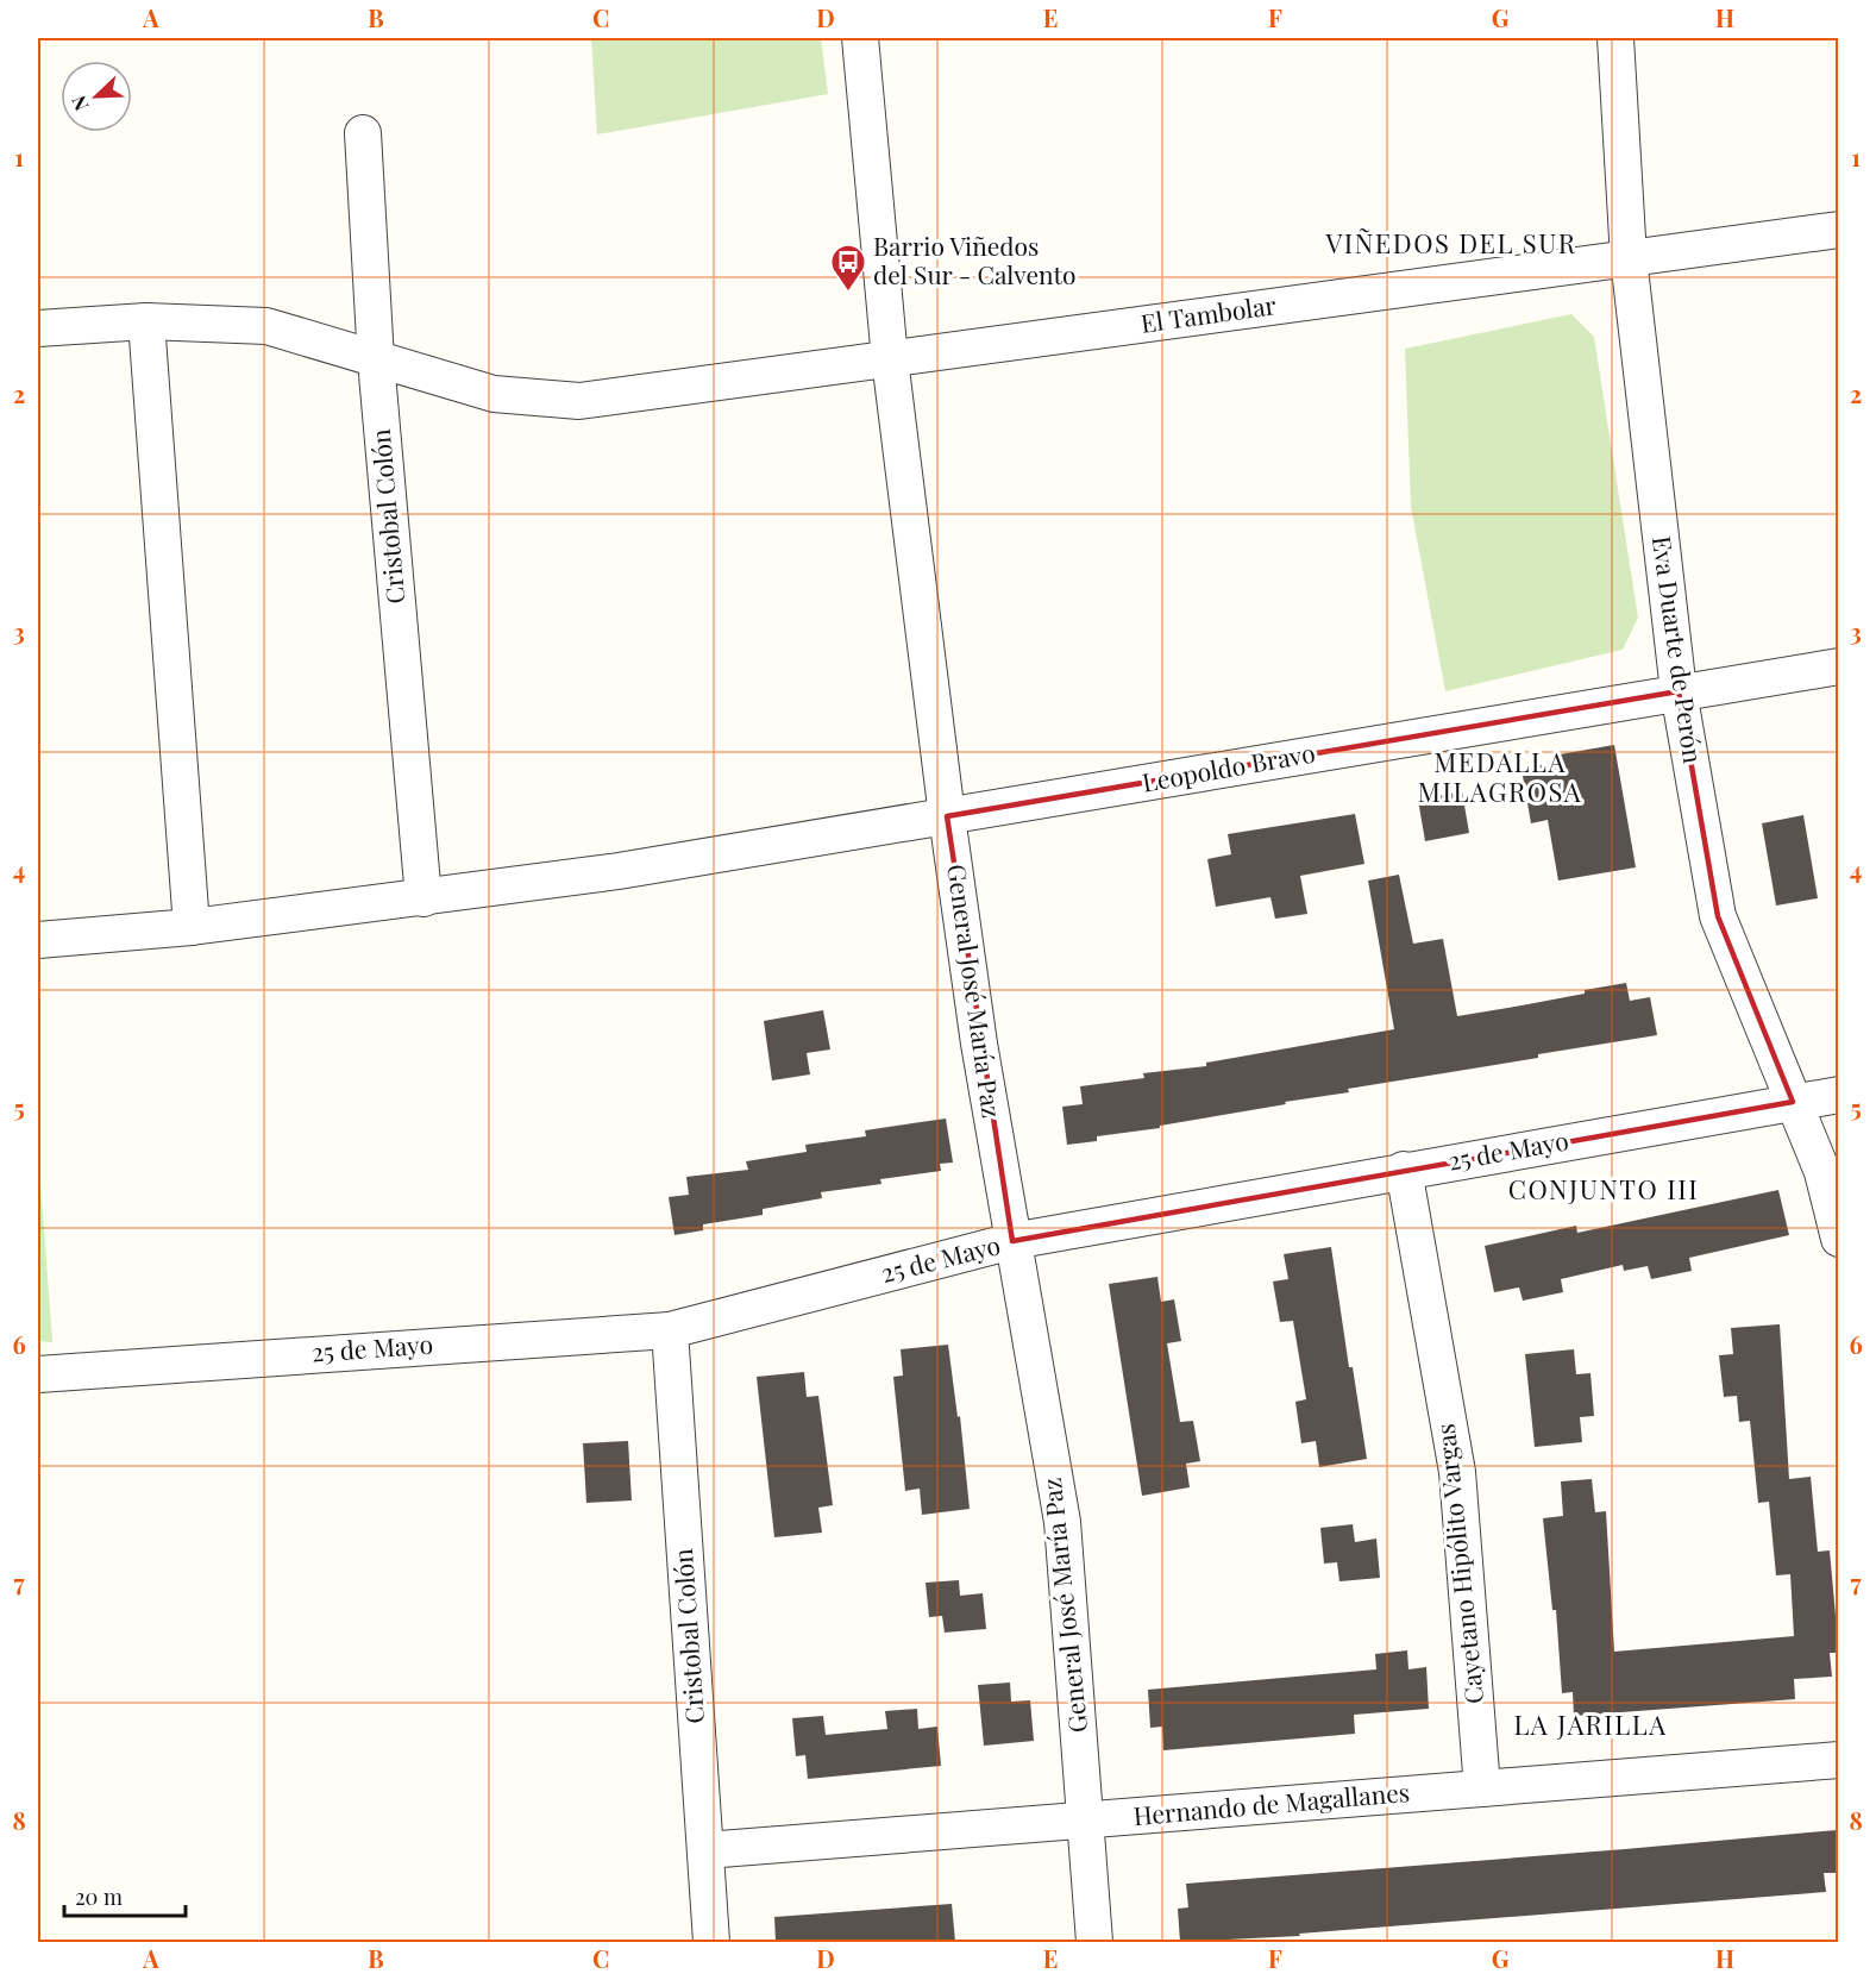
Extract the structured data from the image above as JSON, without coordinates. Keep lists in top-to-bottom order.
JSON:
{
  "streets": {
    "street": [
      "El Tambolar",
      "Cristobal Colón",
      "Eva Duarte de Perón",
      "Leopoldo Bravo",
      "General José María Paz",
      "25 de Mayo",
      "Cayetano Hipólito Vargas",
      "Hernando de Magallanes"
    ]
  },
  "crossings": [
    ["El Tambolar", "Cristobal Colón"],
    ["El Tambolar", "Eva Duarte de Perón"],
    ["El Tambolar", "General José María Paz"],
    ["Cristobal Colón", "Leopoldo Bravo"],
    ["Cristobal Colón", "25 de Mayo"],
    ["Cristobal Colón", "Hernando de Magallanes"],
    ["Eva Duarte de Perón", "Leopoldo Bravo"],
    ["Eva Duarte de Perón", "25 de Mayo"],
    ["Leopoldo Bravo", "General José María Paz"],
    ["General José María Paz", "25 de Mayo"],
    ["General José María Paz", "Hernando de Magallanes"],
    ["25 de Mayo", "Cayetano Hipólito Vargas"],
    ["Cayetano Hipólito Vargas", "Hernando de Magallanes"]
  ],
  "districts": [
    "VIÑEDOS DEL SUR",
    "MEDALLA MILAGROSA",
    "CONJUNTO III",
    "LA JARILLA"
  ],
  "places": {
    "bus stop": ["Barrio Viñedos del Sur - Calvento"]
  },
  "scale_bar": "20 m",
  "north": "bottom left",
  "grid": {
    "columns": [
      "A",
      "B",
      "C",
      "D",
      "E",
      "F",
      "G",
      "H"
    ],
    "rows": [
      "1",
      "2",
      "3",
      "4",
      "5",
      "6",
      "7",
      "8"
    ]
  }
}
